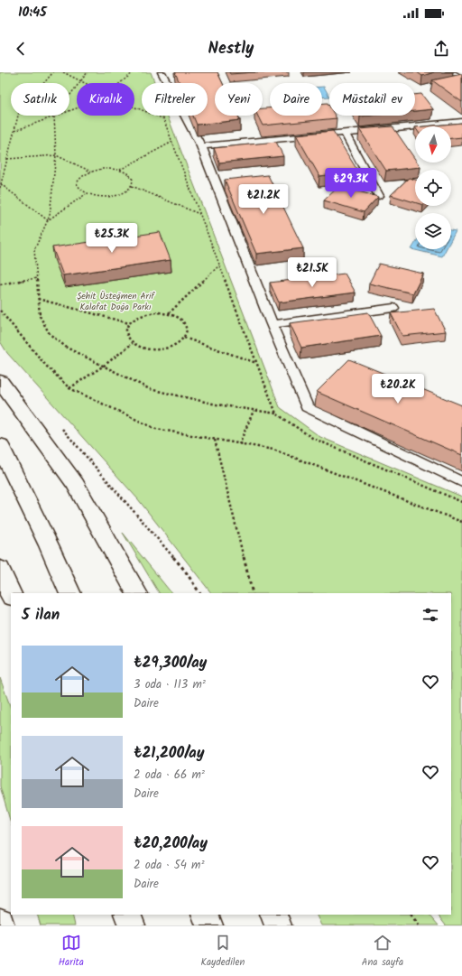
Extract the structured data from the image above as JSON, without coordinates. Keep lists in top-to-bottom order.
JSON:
{
  "parks": ["Şehit Üsteğmen Arif Kalafat Doğa Parkı"],
  "north": "bottom",
  "page": {
    "status": "10:45",
    "header": "Nestly",
    "chip": [
      "Satılık",
      "Kiralık",
      "Filtreler",
      "Yeni",
      "Daire",
      "Müstakil ev"
    ],
    "price": [
      "₺29.3K",
      "₺21.2K",
      "₺25.3K",
      "₺21.5K",
      "₺20.2K"
    ],
    "heading": "5 ilan",
    "list": [
      {
        "name": "₺29,300/ay",
        "note": "3 oda · 113 m² · Daire"
      },
      {
        "name": "₺21,200/ay",
        "note": "2 oda · 66 m² · Daire"
      },
      {
        "name": "₺20,200/ay",
        "note": "2 oda · 54 m² · Daire"
      }
    ],
    "tabs": ["Harita", "Kaydedilen", "Ana sayfa"]
  }
}
